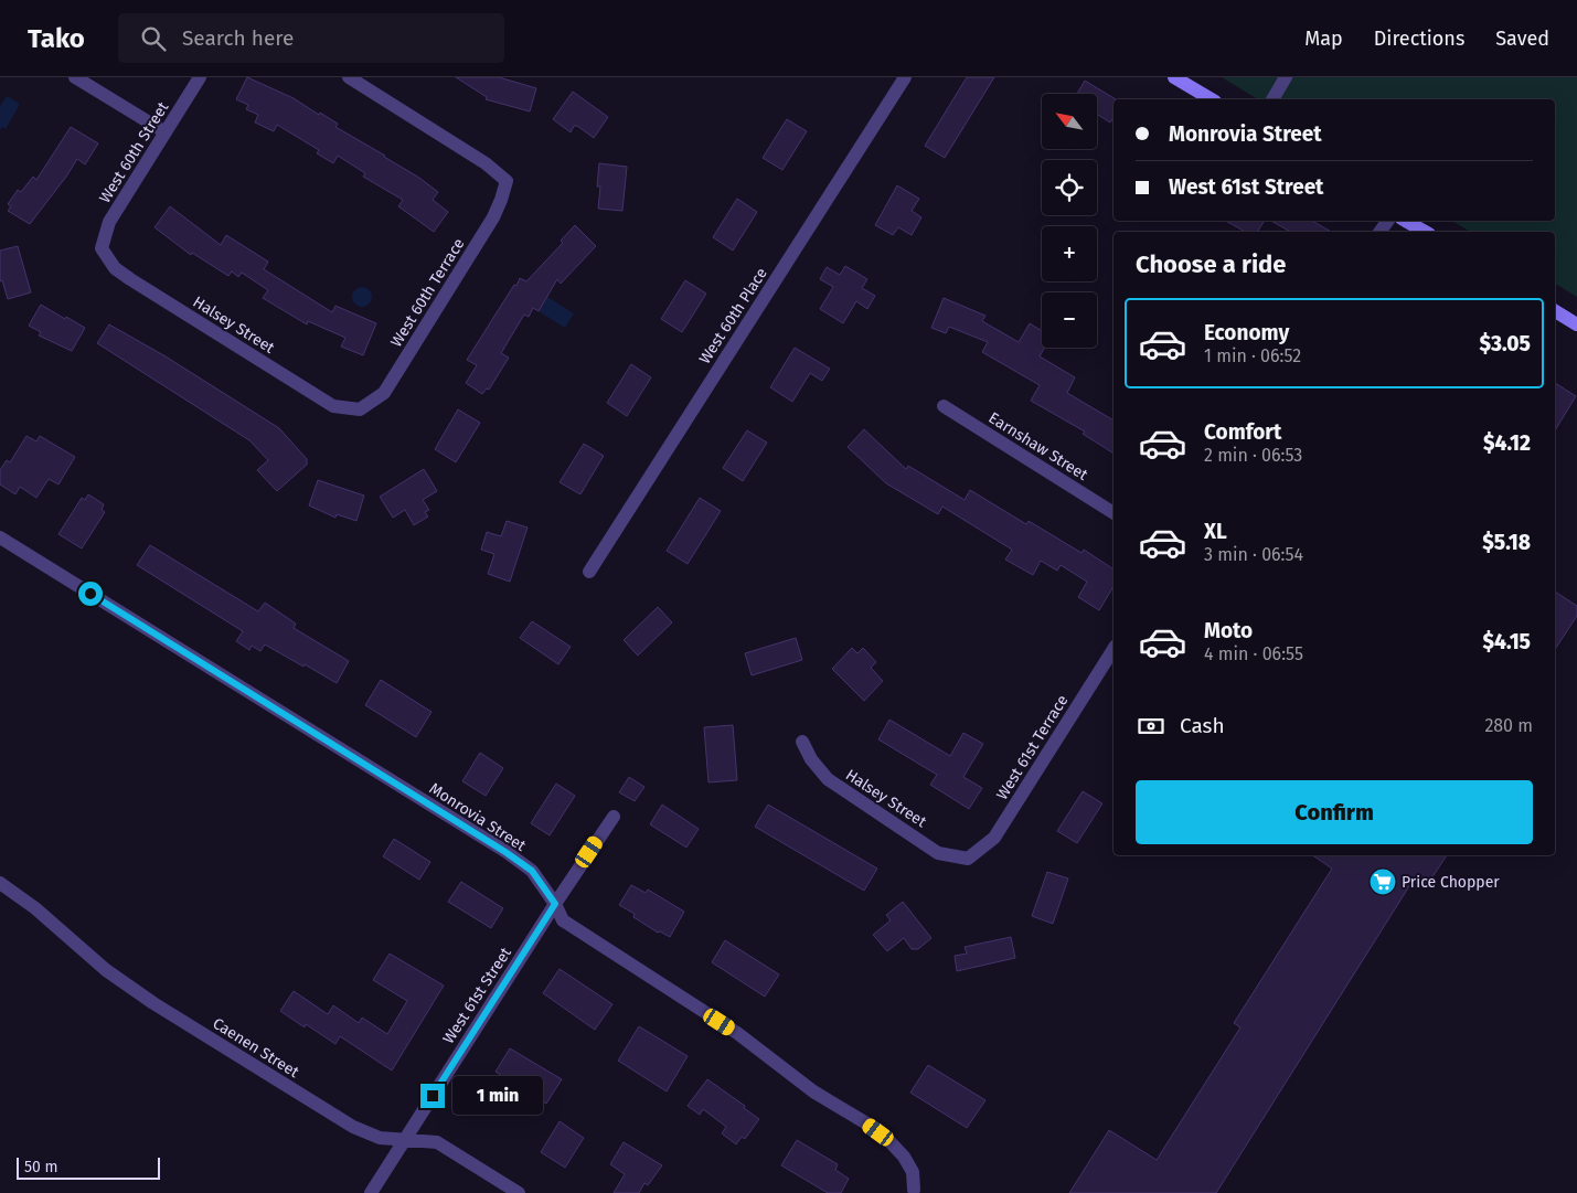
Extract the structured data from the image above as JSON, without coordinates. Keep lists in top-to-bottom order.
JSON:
{
  "streets": {
    "street": [
      "West 60th Street",
      "West 60th Terrace",
      "West 60th Place",
      "Halsey Street",
      "Earnshaw Street",
      "West 61st Terrace",
      "Monrovia Street",
      "West 61st Street",
      "Caenen Street"
    ]
  },
  "crossings": [
    ["West 60th Street", "Halsey Street"],
    ["West 60th Terrace", "Halsey Street"],
    ["Halsey Street", "West 61st Terrace"],
    ["Monrovia Street", "West 61st Street"],
    ["West 61st Street", "Caenen Street"]
  ],
  "places": {
    "supermarket": ["Price Chopper"]
  },
  "scale_bar": "50 m",
  "north": "top left",
  "page": {
    "header": "Tako",
    "search": "Search here",
    "nav": ["Map", "Directions", "Saved"],
    "map_buttons": ["+", "−"],
    "banner": ["Monrovia Street", "West 61st Street"],
    "heading": "Choose a ride",
    "list": [
      {
        "name": "Economy",
        "note": "1 min · 06:52",
        "value": "$3.05"
      },
      {
        "name": "Comfort",
        "note": "2 min · 06:53",
        "value": "$4.12"
      },
      {
        "name": "XL",
        "note": "3 min · 06:54",
        "value": "$5.18"
      },
      {
        "name": "Moto",
        "note": "4 min · 06:55",
        "value": "$4.15"
      }
    ],
    "pay": ["Cash", "280 m"],
    "buttons": "Confirm",
    "bubble": "1 min",
    "scale": "50 m"
  }
}
